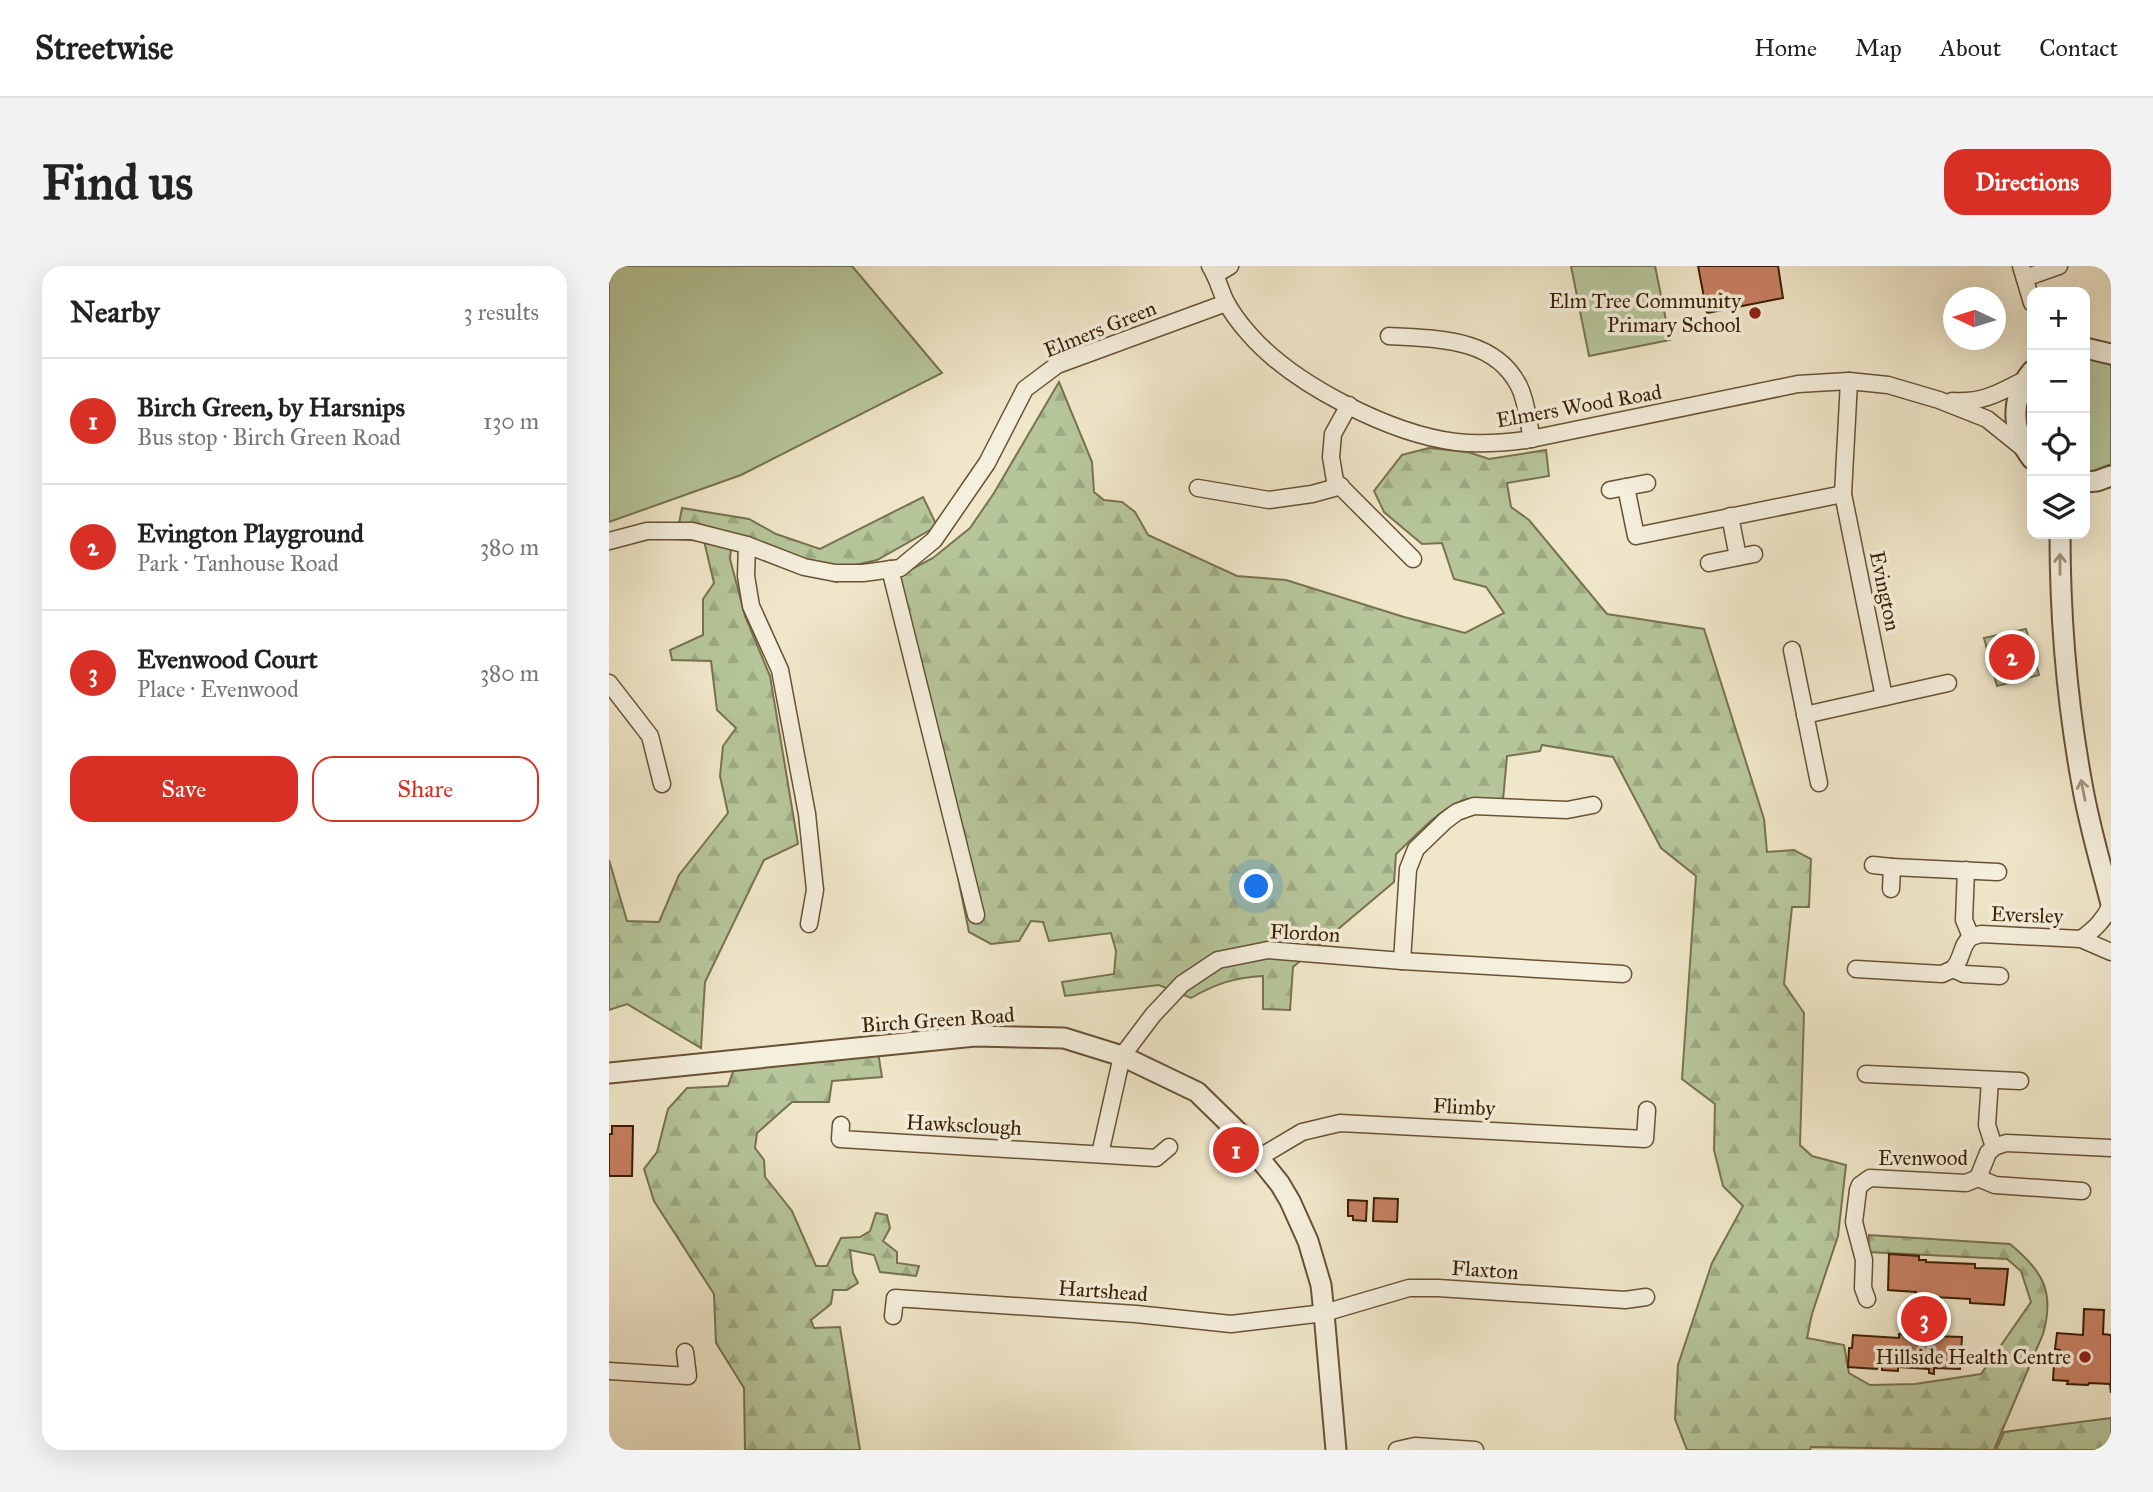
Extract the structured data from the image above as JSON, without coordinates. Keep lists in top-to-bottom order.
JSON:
{
  "streets": {
    "street": [
      "Elmers Green",
      "Elmers Wood Road",
      "Evington",
      "Eversley",
      "Flordon",
      "Birch Green Road",
      "Flimby",
      "Hawksclough",
      "Evenwood",
      "Flaxton",
      "Hartshead"
    ]
  },
  "crossings": [
    ["Elmers Green", "Elmers Wood Road"],
    ["Elmers Wood Road", "Evington"],
    ["Flordon", "Birch Green Road"],
    ["Birch Green Road", "Flimby"],
    ["Birch Green Road", "Flaxton"],
    ["Birch Green Road", "Hartshead"],
    ["Flaxton", "Hartshead"]
  ],
  "places": ["Elm Tree Community Primary School", "Hillside Health Centre"],
  "north": "left",
  "page": {
    "header": "Streetwise",
    "nav": [
      "Home",
      "Map",
      "About",
      "Contact"
    ],
    "buttons": [
      "Directions",
      ["Save", "Share"]
    ],
    "title": "Find us",
    "heading": ["Nearby", "3 results"],
    "map_buttons": ["+", "−"],
    "list": [
      {
        "mark": "1",
        "name": "Birch Green, by Harsnips",
        "note": "Bus stop · Birch Green Road",
        "value": "130 m"
      },
      {
        "mark": "2",
        "name": "Evington Playground",
        "note": "Park · Tanhouse Road",
        "value": "380 m"
      },
      {
        "mark": "3",
        "name": "Evenwood Court",
        "note": "Place · Evenwood",
        "value": "380 m"
      }
    ],
    "pins": ["2", "1", "3"]
  }
}
